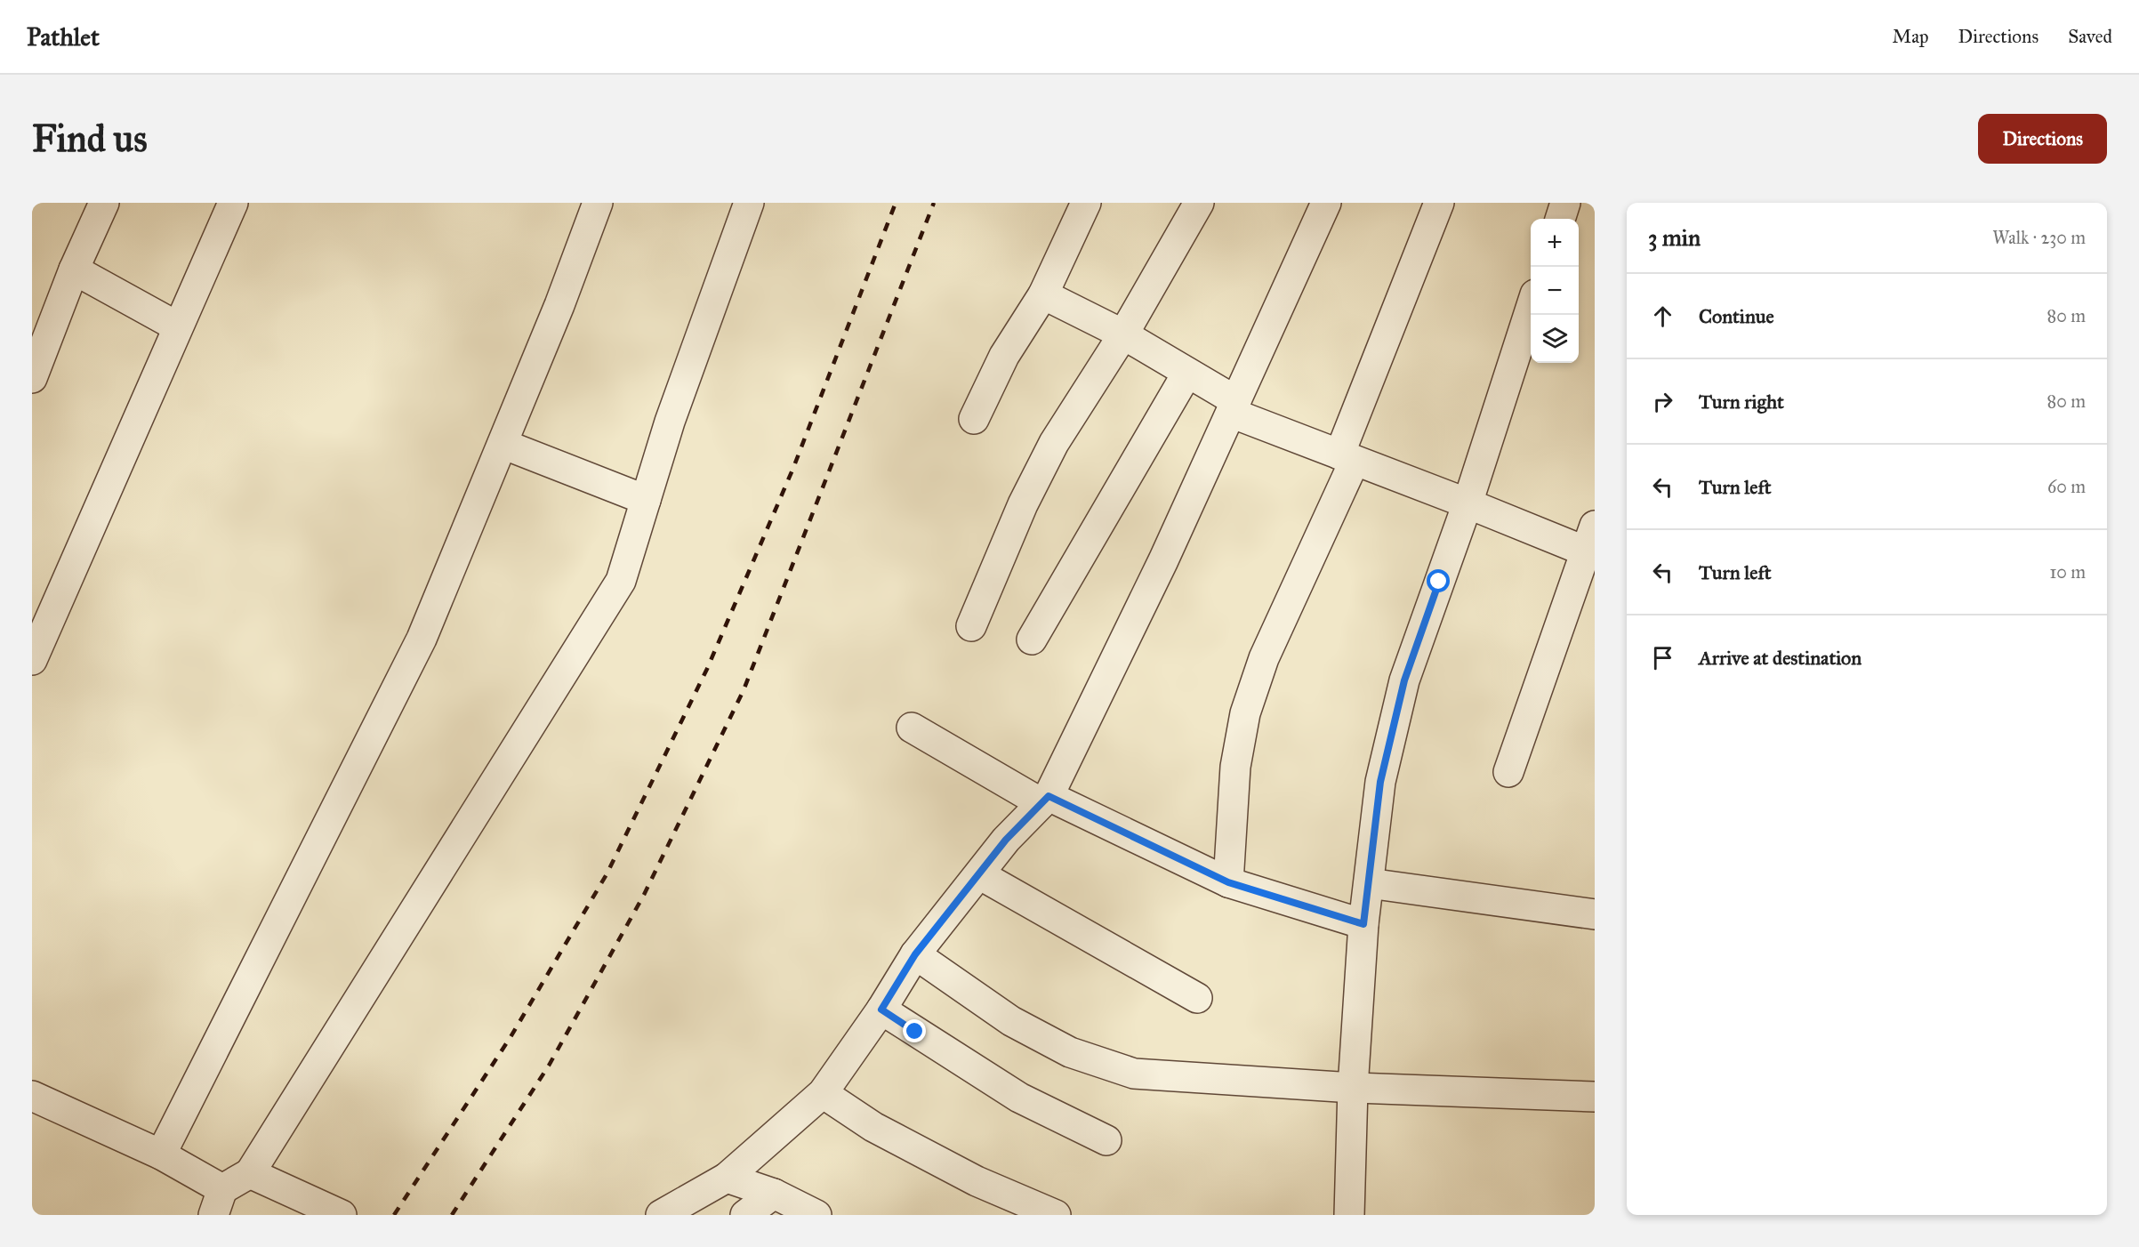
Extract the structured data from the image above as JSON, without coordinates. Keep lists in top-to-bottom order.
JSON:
{
  "page": {
    "header": "Pathlet",
    "nav": ["Map", "Directions", "Saved"],
    "buttons": "Directions",
    "title": "Find us",
    "heading": ["3 min", "Walk · 230 m"],
    "map_buttons": ["+", "−"],
    "list": [
      ["Continue", "80 m"],
      ["Turn right", "80 m"],
      ["Turn left", "60 m"],
      ["Turn left", "10 m"],
      "Arrive at destination"
    ]
  }
}
